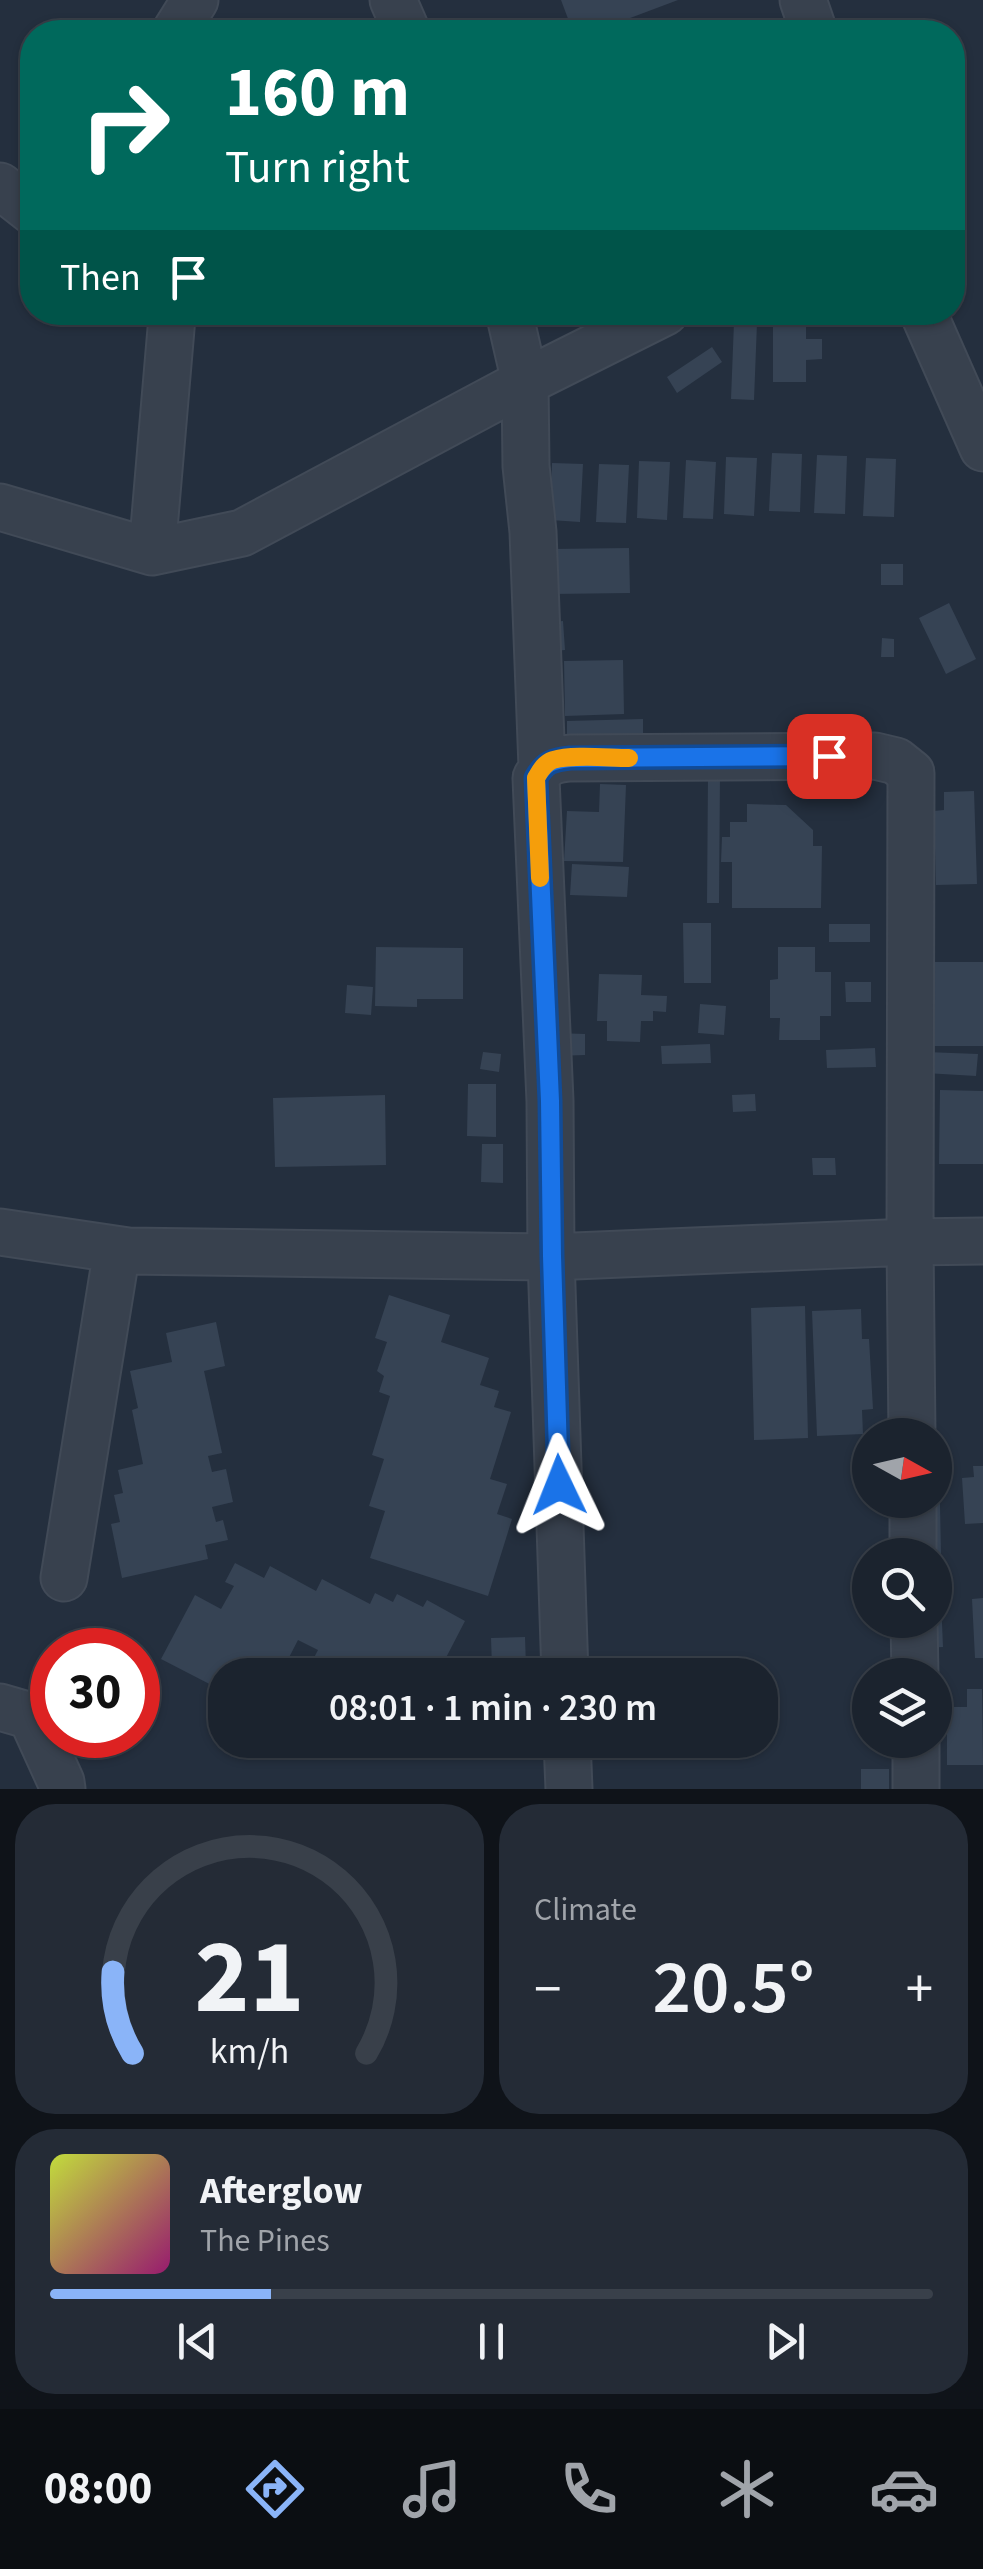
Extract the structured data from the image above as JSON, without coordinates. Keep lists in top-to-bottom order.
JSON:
{
  "north": "right",
  "page": {
    "turn": ["160 m", "Turn right"],
    "then": "Then",
    "limit": "30",
    "trip": "08:01 · 1 min · 230 m",
    "tile": "Climate",
    "heat": ["−", "20.5°", "+"],
    "song": ["Afterglow", "The Pines"],
    "tabs": "08:00",
    "gauge": ["21", "km/h"]
  }
}
